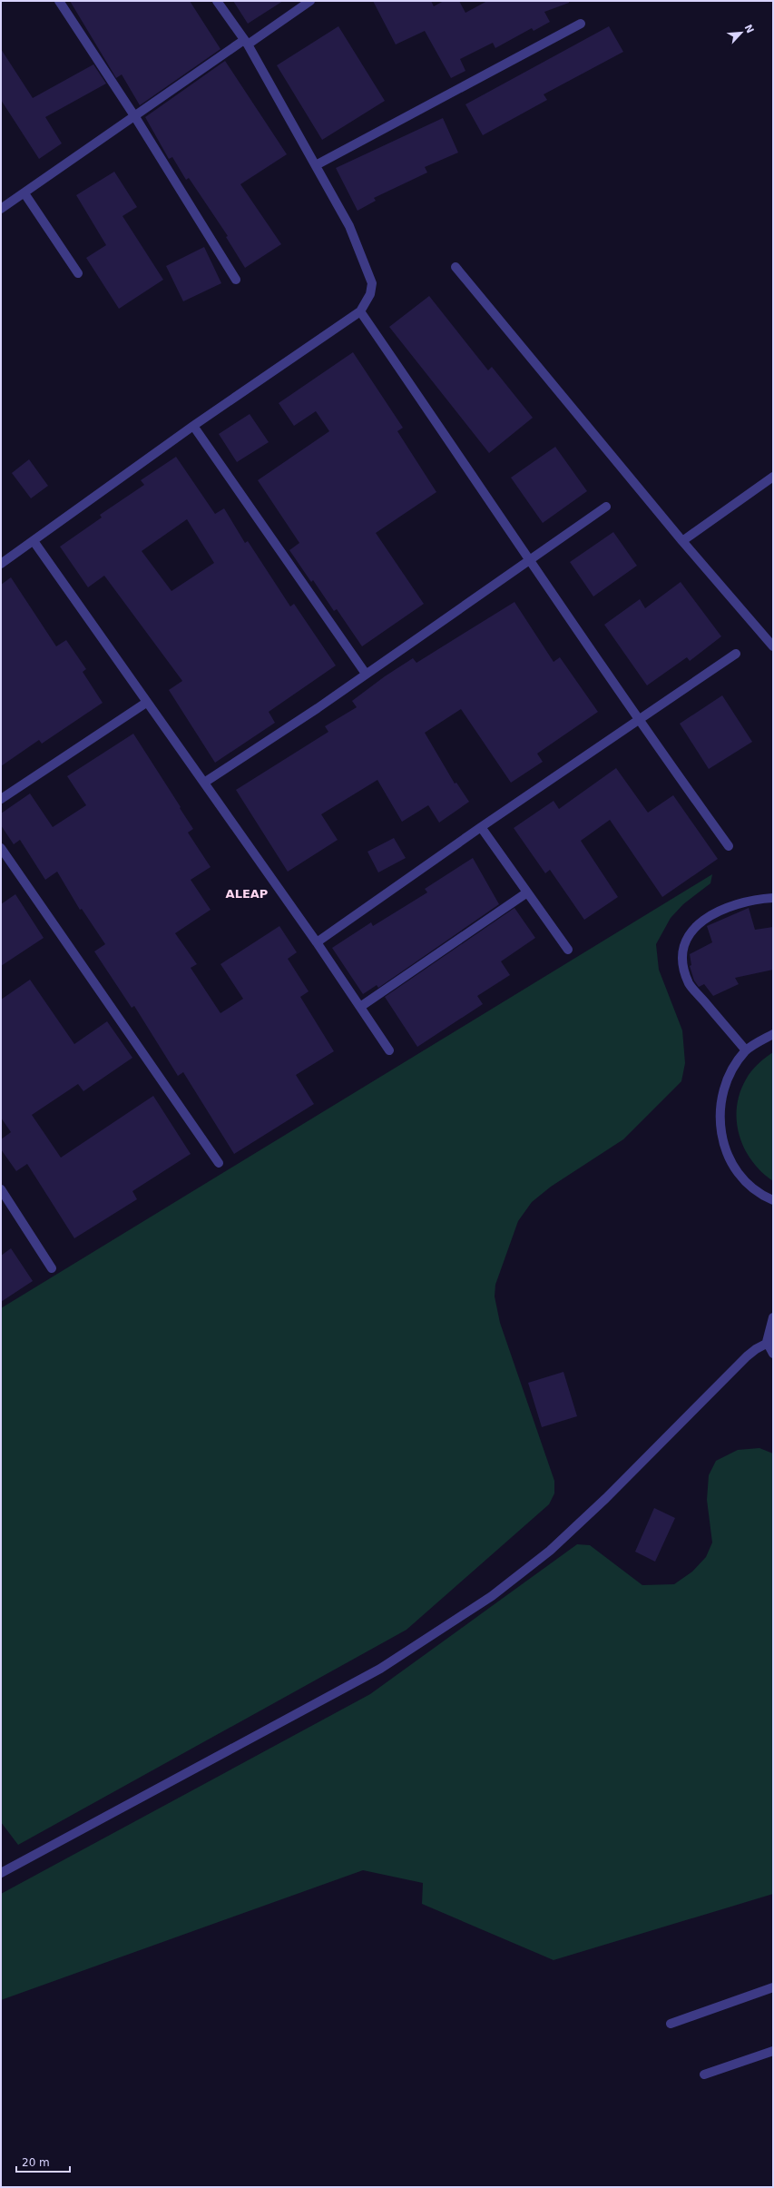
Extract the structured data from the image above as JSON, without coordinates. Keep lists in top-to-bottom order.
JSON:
{
  "districts": ["ALEAP"],
  "scale_bar": "20 m",
  "north": "top right"
}
